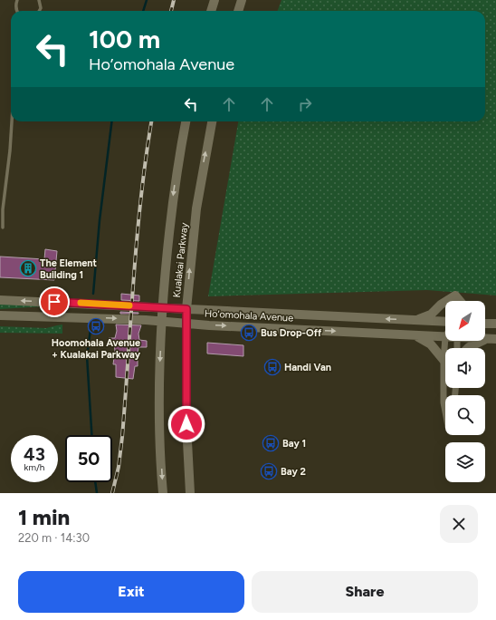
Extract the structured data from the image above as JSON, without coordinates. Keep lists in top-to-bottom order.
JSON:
{
  "streets": {
    "main road": ["Kualakai Parkway", "Ho’omohala Avenue"]
  },
  "crossings": [
    ["Kualakai Parkway", "Ho’omohala Avenue"]
  ],
  "places": {
    "building": ["The Element Building 1"],
    "bus stop": [
      "Hoomohala Avenue + Kualakai Parkway",
      "Bus Drop-Off",
      "Handi Van",
      "Bay 1",
      "Bay 2"
    ]
  },
  "north": "bottom left",
  "page": {
    "turn": ["100 m", "Ho’omohala Avenue"],
    "speed": "43 km/h",
    "limit": "50",
    "heading": ["1 min", "220 m · 14:30"],
    "buttons": ["Exit", "Share"]
  }
}
